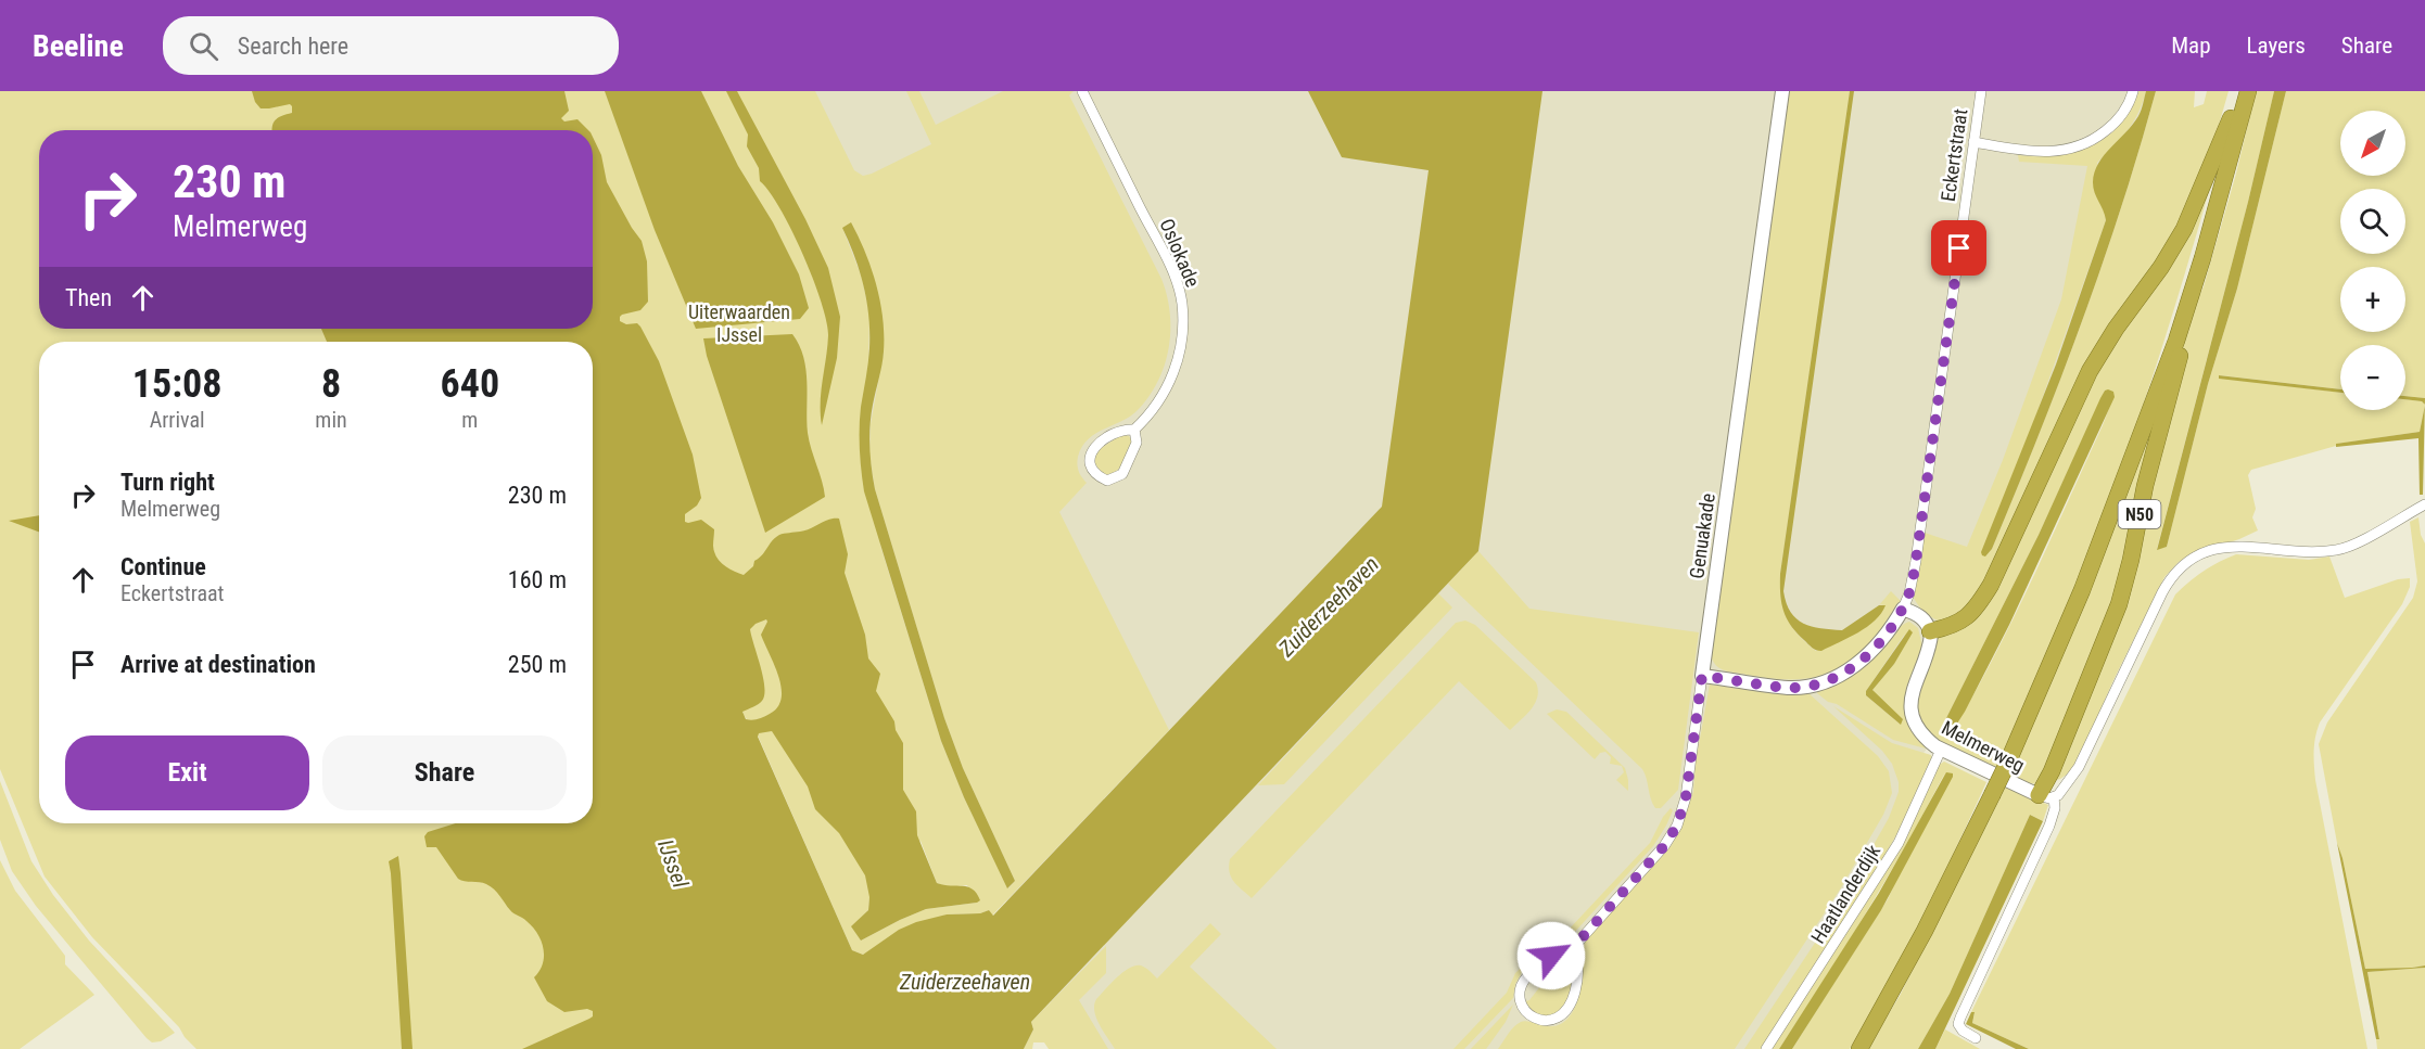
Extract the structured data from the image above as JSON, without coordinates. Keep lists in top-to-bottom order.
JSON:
{
  "streets": {
    "highway": ["N50"],
    "street": [
      "Eckertstraat",
      "Oslokade",
      "Genuakade",
      "Melmerweg",
      "Haatlanderdijk"
    ]
  },
  "crossings": [
    ["N50", "Melmerweg"],
    ["Melmerweg", "Haatlanderdijk"]
  ],
  "water": ["Zuiderzeehaven", "IJssel"],
  "parks": ["Uiterwaarden IJssel"],
  "north": "bottom left",
  "page": {
    "header": "Beeline",
    "search": "Search here",
    "nav": ["Map", "Layers", "Share"],
    "map_buttons": ["+", "−"],
    "turn": ["230 m", "Melmerweg"],
    "then": "Then",
    "eta": [
      "15:08",
      "Arrival",
      "8",
      "min",
      "640",
      "m"
    ],
    "list": [
      {
        "name": "Turn right",
        "note": "Melmerweg",
        "value": "230 m"
      },
      {
        "name": "Continue",
        "note": "Eckertstraat",
        "value": "160 m"
      },
      {
        "name": "Arrive at destination",
        "value": "250 m"
      }
    ],
    "buttons": ["Exit", "Share"]
  }
}
